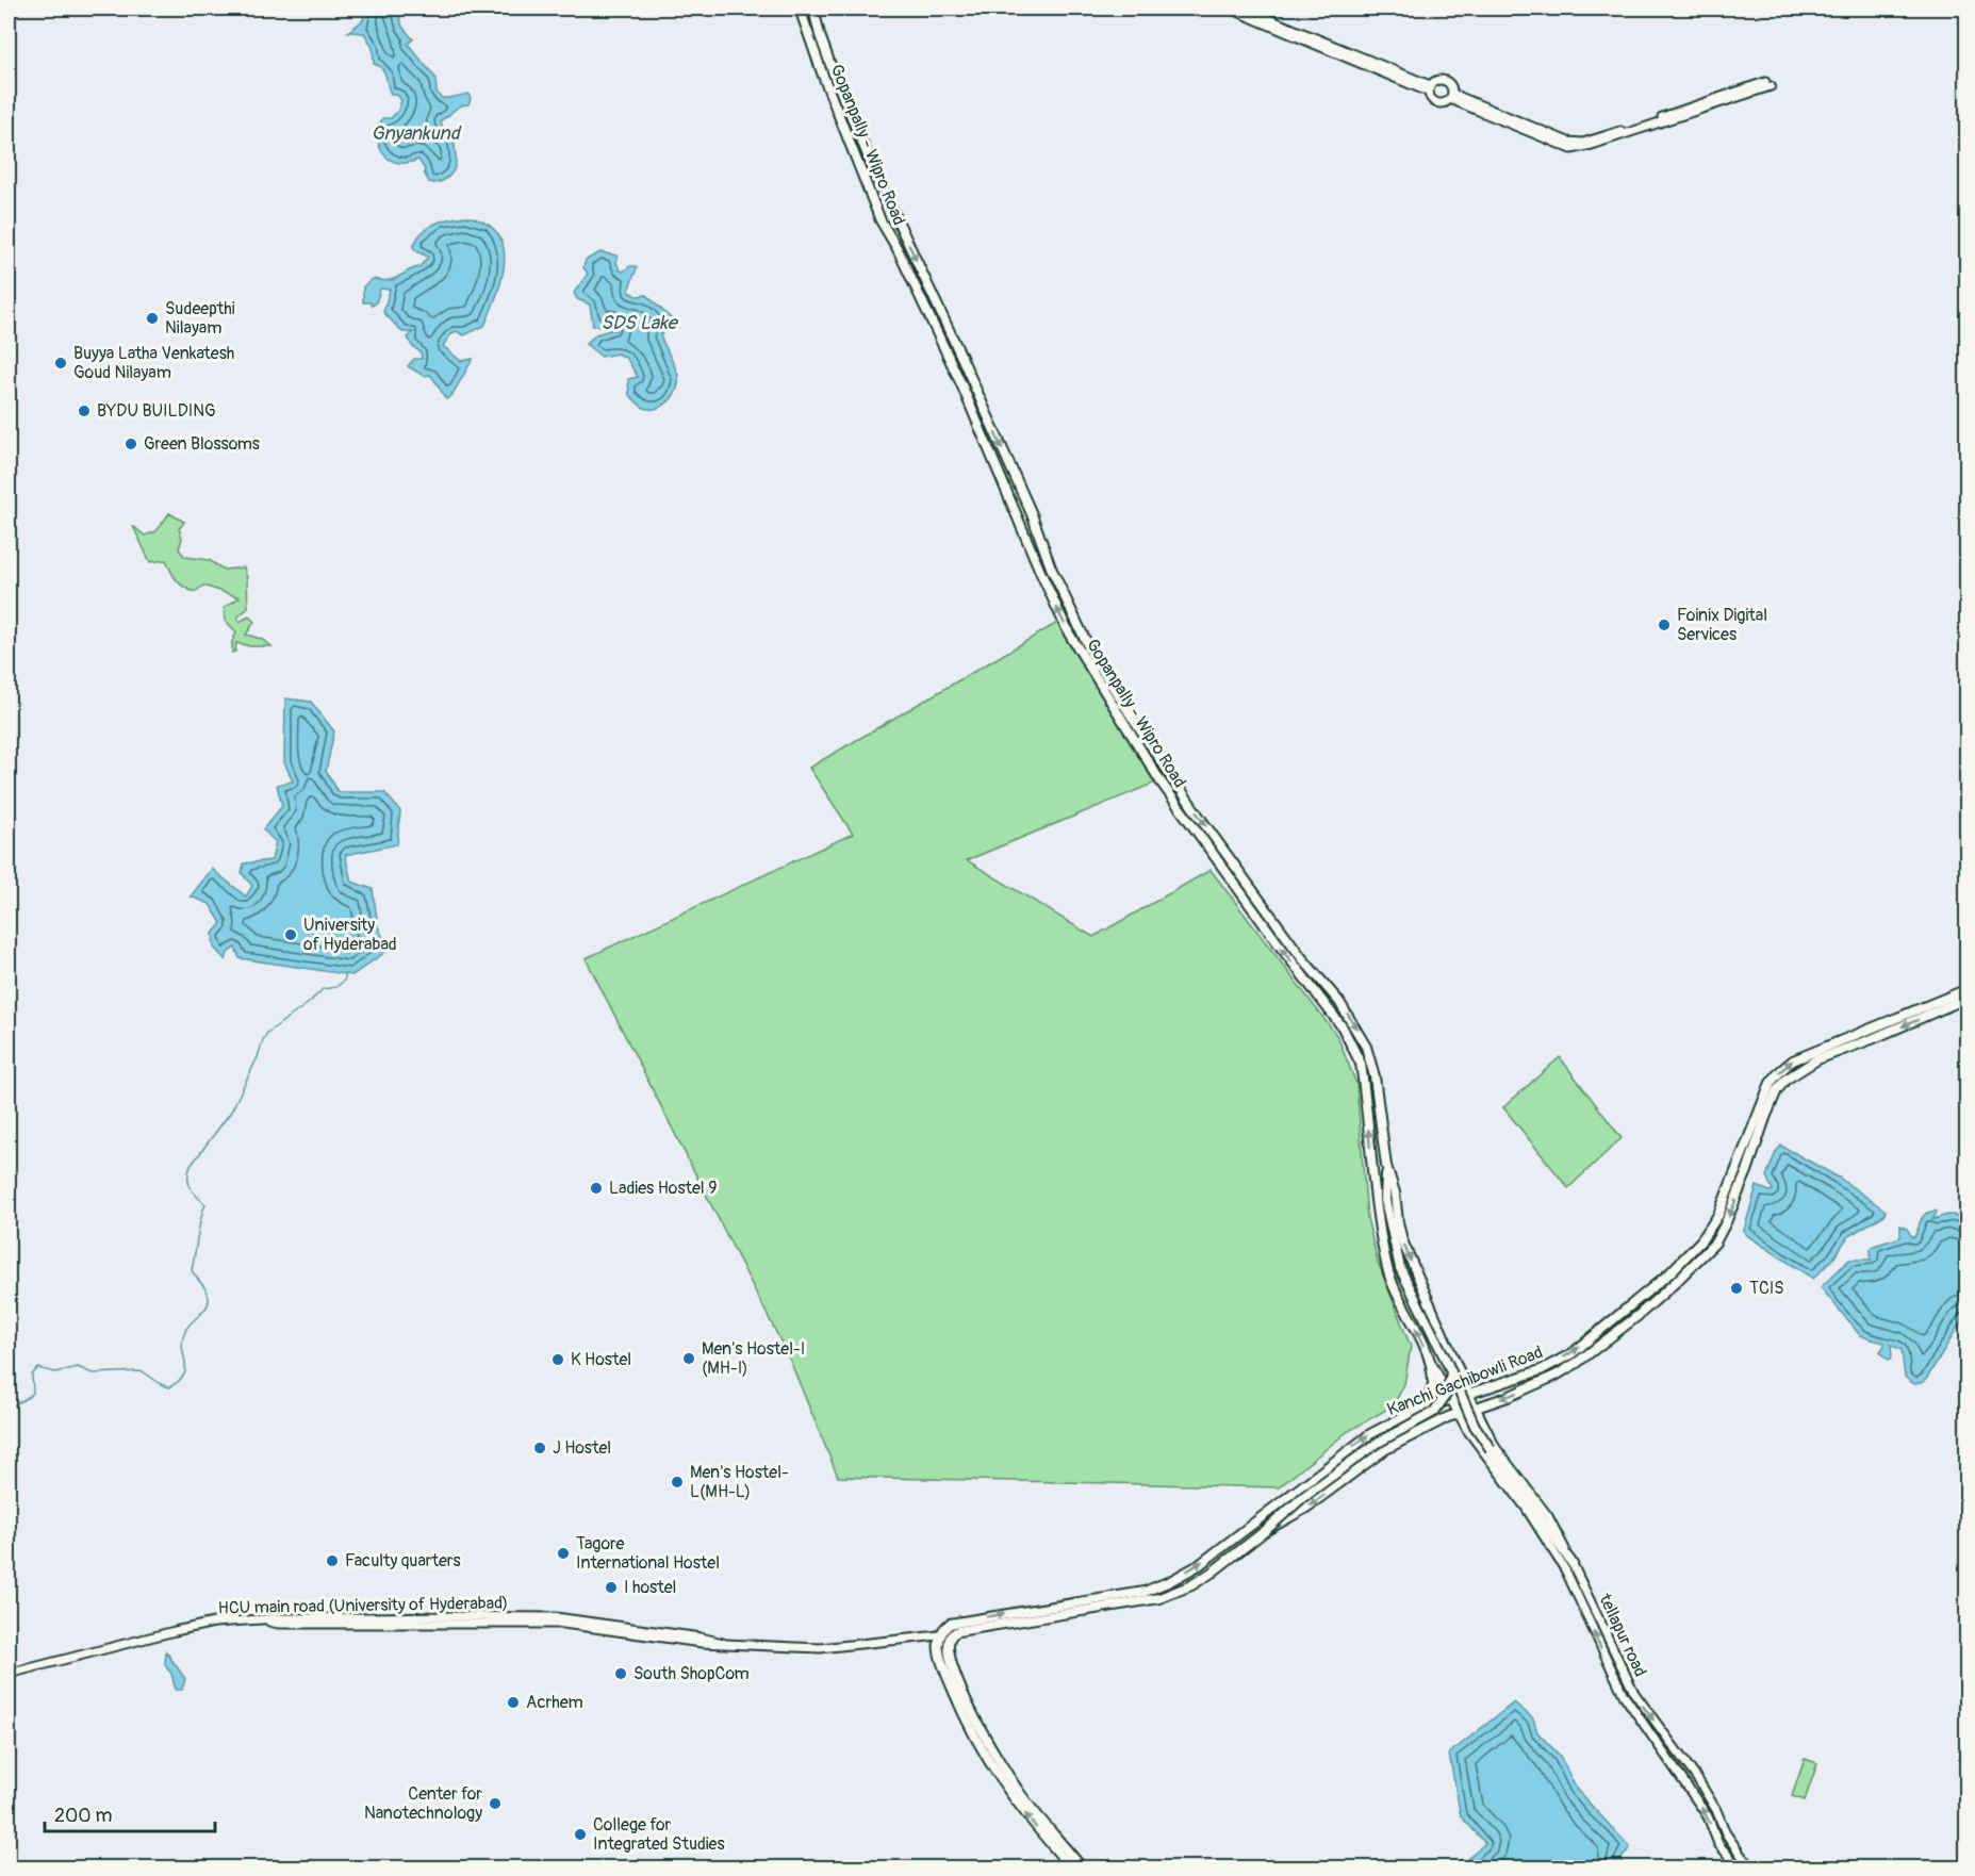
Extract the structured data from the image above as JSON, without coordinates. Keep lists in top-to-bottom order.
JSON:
{
  "streets": {
    "main road": ["Gopanpally - Wipro Road", "Kanchi Gachibowli Road"],
    "street": ["HCU main road (University of Hyderabad)", "tellapur road"]
  },
  "crossings": [
    ["Gopanpally - Wipro Road", "Kanchi Gachibowli Road"],
    ["Gopanpally - Wipro Road", "tellapur road"],
    ["Kanchi Gachibowli Road", "HCU main road (University of Hyderabad)"],
    ["Kanchi Gachibowli Road", "tellapur road"]
  ],
  "water": ["Gnyankund", "SDS Lake"],
  "places": [
    "Sudeepthi Nilayam",
    "Buyya Latha Venkatesh Goud Nilayam",
    "BYDU BUILDING",
    "Green Blossoms",
    "Foinix Digital Services",
    "University of Hyderabad",
    "Ladies Hostel 9",
    "TCIS",
    "Men's Hostel-I (MH-I)",
    "K Hostel",
    "J Hostel",
    "Men's Hostel- L(MH-L)",
    "Tagore International Hostel",
    "Faculty quarters",
    "I hostel",
    "South ShopCom",
    "Acrhem",
    "Center for Nanotechnology",
    "College for Integrated Studies"
  ],
  "scale_bar": "200 m"
}
